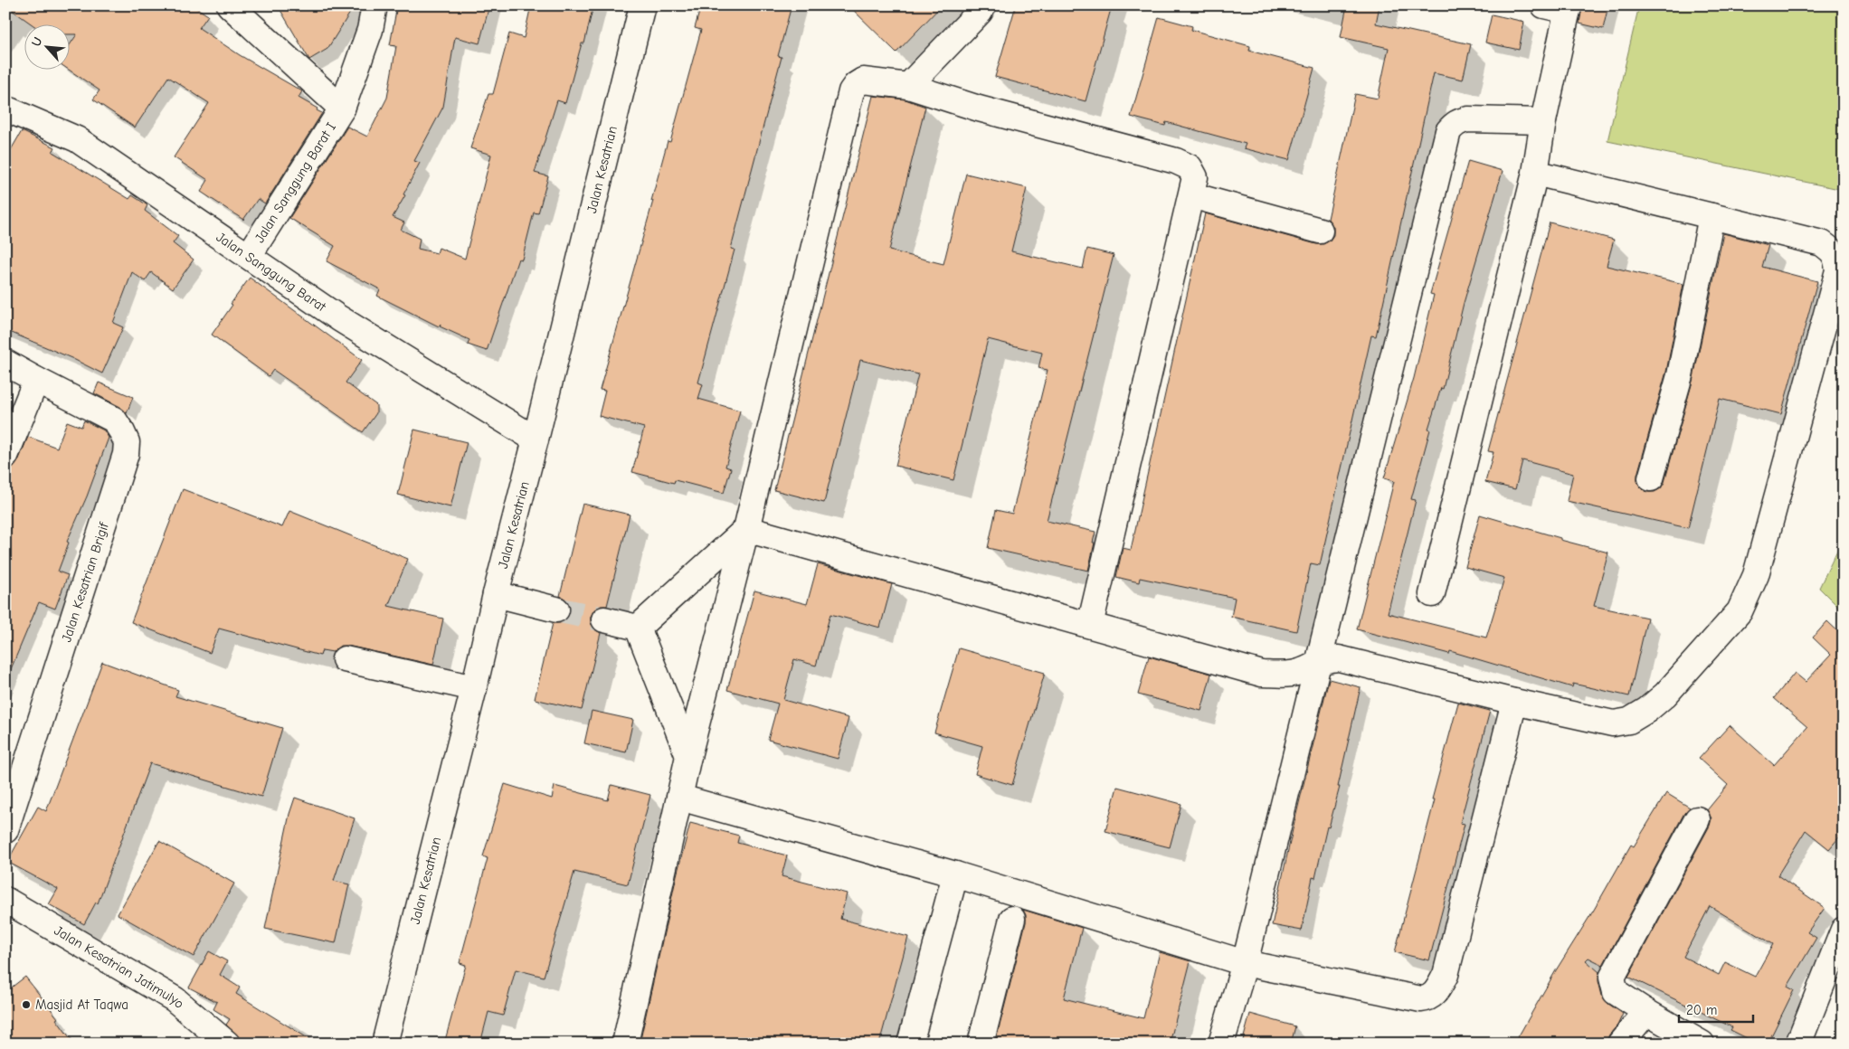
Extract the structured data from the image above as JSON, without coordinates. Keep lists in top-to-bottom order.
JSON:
{
  "streets": {
    "street": [
      "Jalan Kesatrian",
      "Jalan Sanggung Barat I",
      "Jalan Sanggung Barat",
      "Jalan Kesatrian Brigif",
      "Jalan Kesatrian Jatimulyo"
    ]
  },
  "crossings": [
    ["Jalan Kesatrian", "Jalan Sanggung Barat"],
    ["Jalan Sanggung Barat I", "Jalan Sanggung Barat"]
  ],
  "places": ["Masjid At Taqwa"],
  "scale_bar": "20 m",
  "north": "top left"
}
